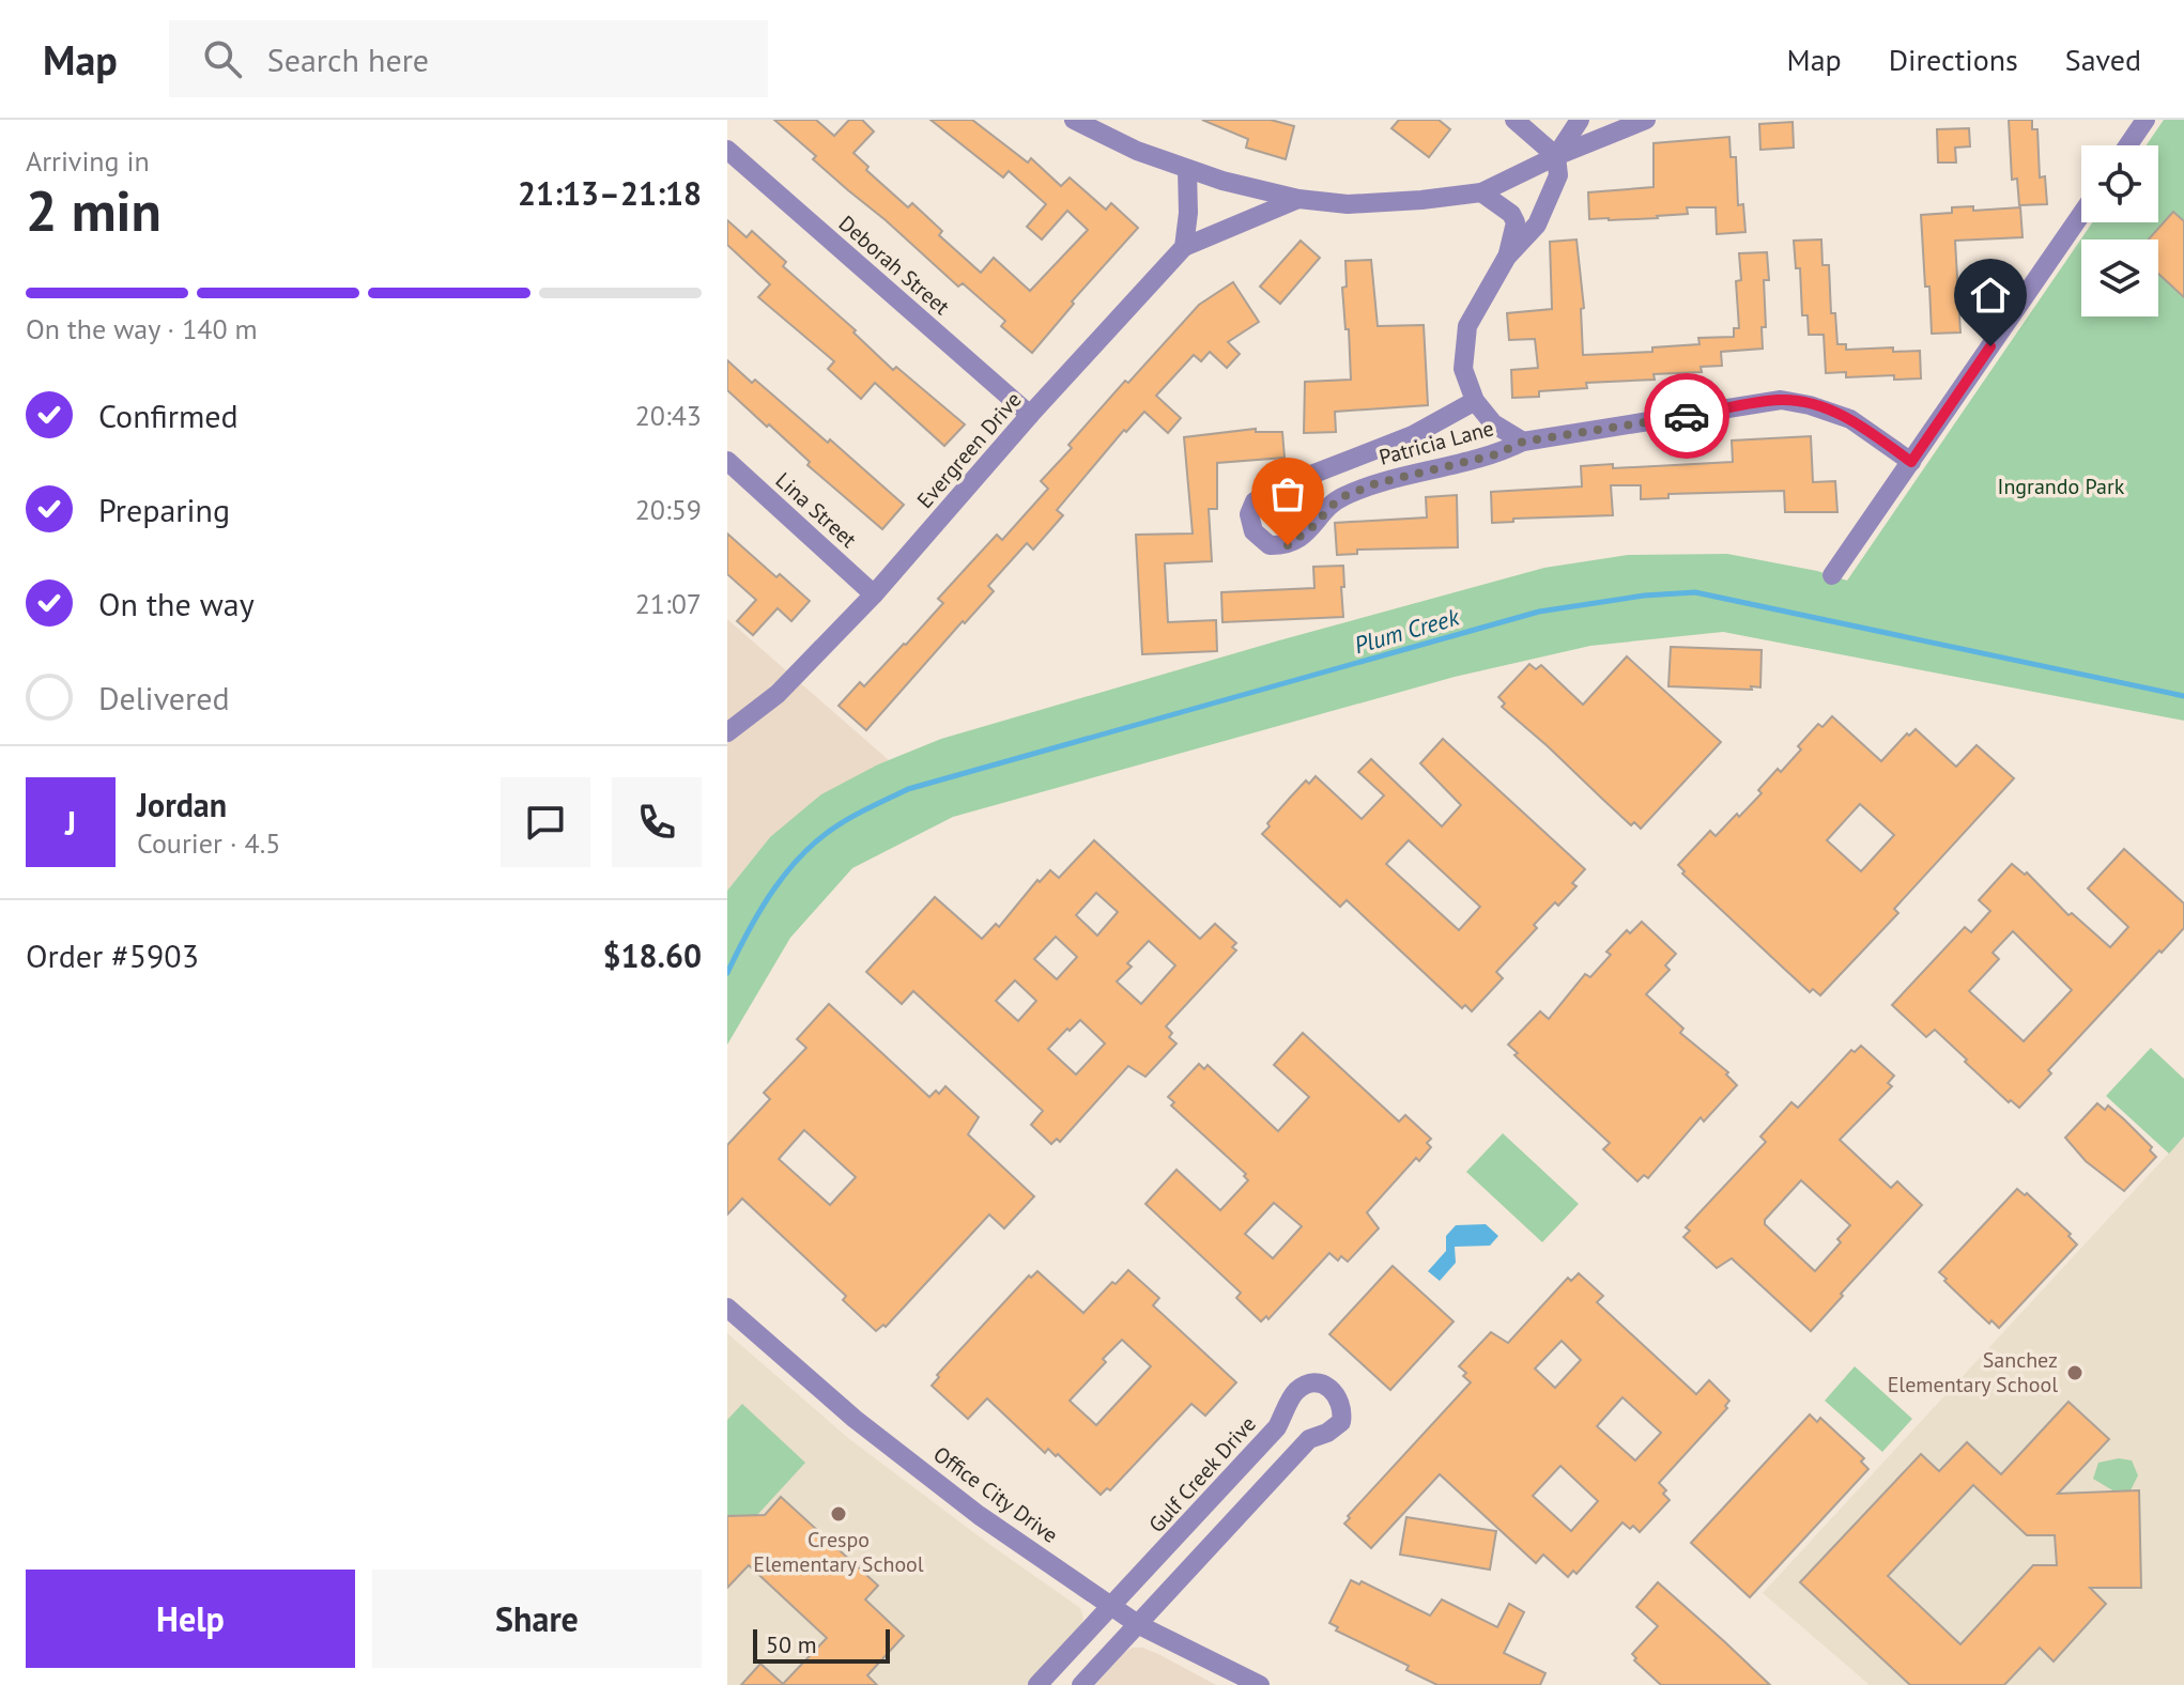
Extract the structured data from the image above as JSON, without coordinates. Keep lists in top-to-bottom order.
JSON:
{
  "streets": {
    "street": [
      "Deborah Street",
      "Patricia Lane",
      "Evergreen Drive",
      "Lina Street",
      "Gulf Creek Drive",
      "Office City Drive"
    ]
  },
  "crossings": [
    ["Deborah Street", "Evergreen Drive"],
    ["Evergreen Drive", "Lina Street"],
    ["Gulf Creek Drive", "Office City Drive"]
  ],
  "water": ["Plum Creek"],
  "parks": ["Ingrando Park"],
  "places": ["Sanchez Elementary School", "Crespo Elementary School"],
  "scale_bar": "50 m",
  "page": {
    "header": "Map",
    "search": "Search here",
    "nav": ["Map", "Directions", "Saved"],
    "heading": ["2 min", "Arriving in", "21:13–21:18"],
    "panel": [
      "Jordan",
      "Courier · 4.5",
      "Order #5903",
      "$18.60"
    ],
    "bar": "On the way · 140 m",
    "list": [
      ["Confirmed", "20:43"],
      ["Preparing", "20:59"],
      ["On the way", "21:07"],
      "Delivered"
    ],
    "round": "J",
    "buttons": ["Help", "Share"],
    "scale": "50 m"
  }
}
